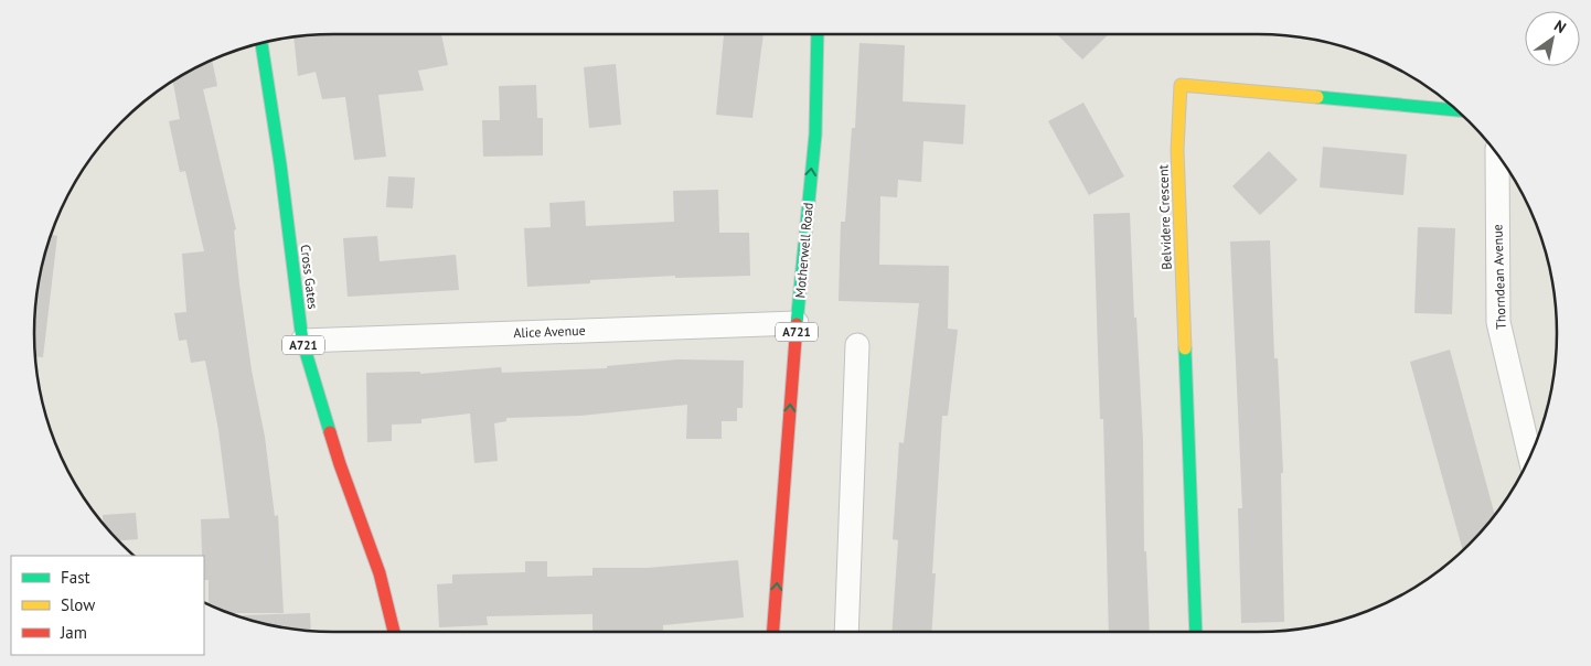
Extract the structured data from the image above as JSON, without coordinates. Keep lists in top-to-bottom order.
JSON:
{
  "streets": {
    "main road": [
      "Belvidere Crescent",
      "Motherwell Road",
      "Cross Gates",
      "A721"
    ],
    "street": ["Thorndean Avenue", "Alice Avenue"]
  },
  "crossings": [
    ["Motherwell Road", "Alice Avenue"],
    ["Cross Gates", "Alice Avenue"]
  ],
  "one_way": ["Motherwell Road"],
  "legend": ["Fast", "Slow", "Jam"],
  "north": "top right"
}
